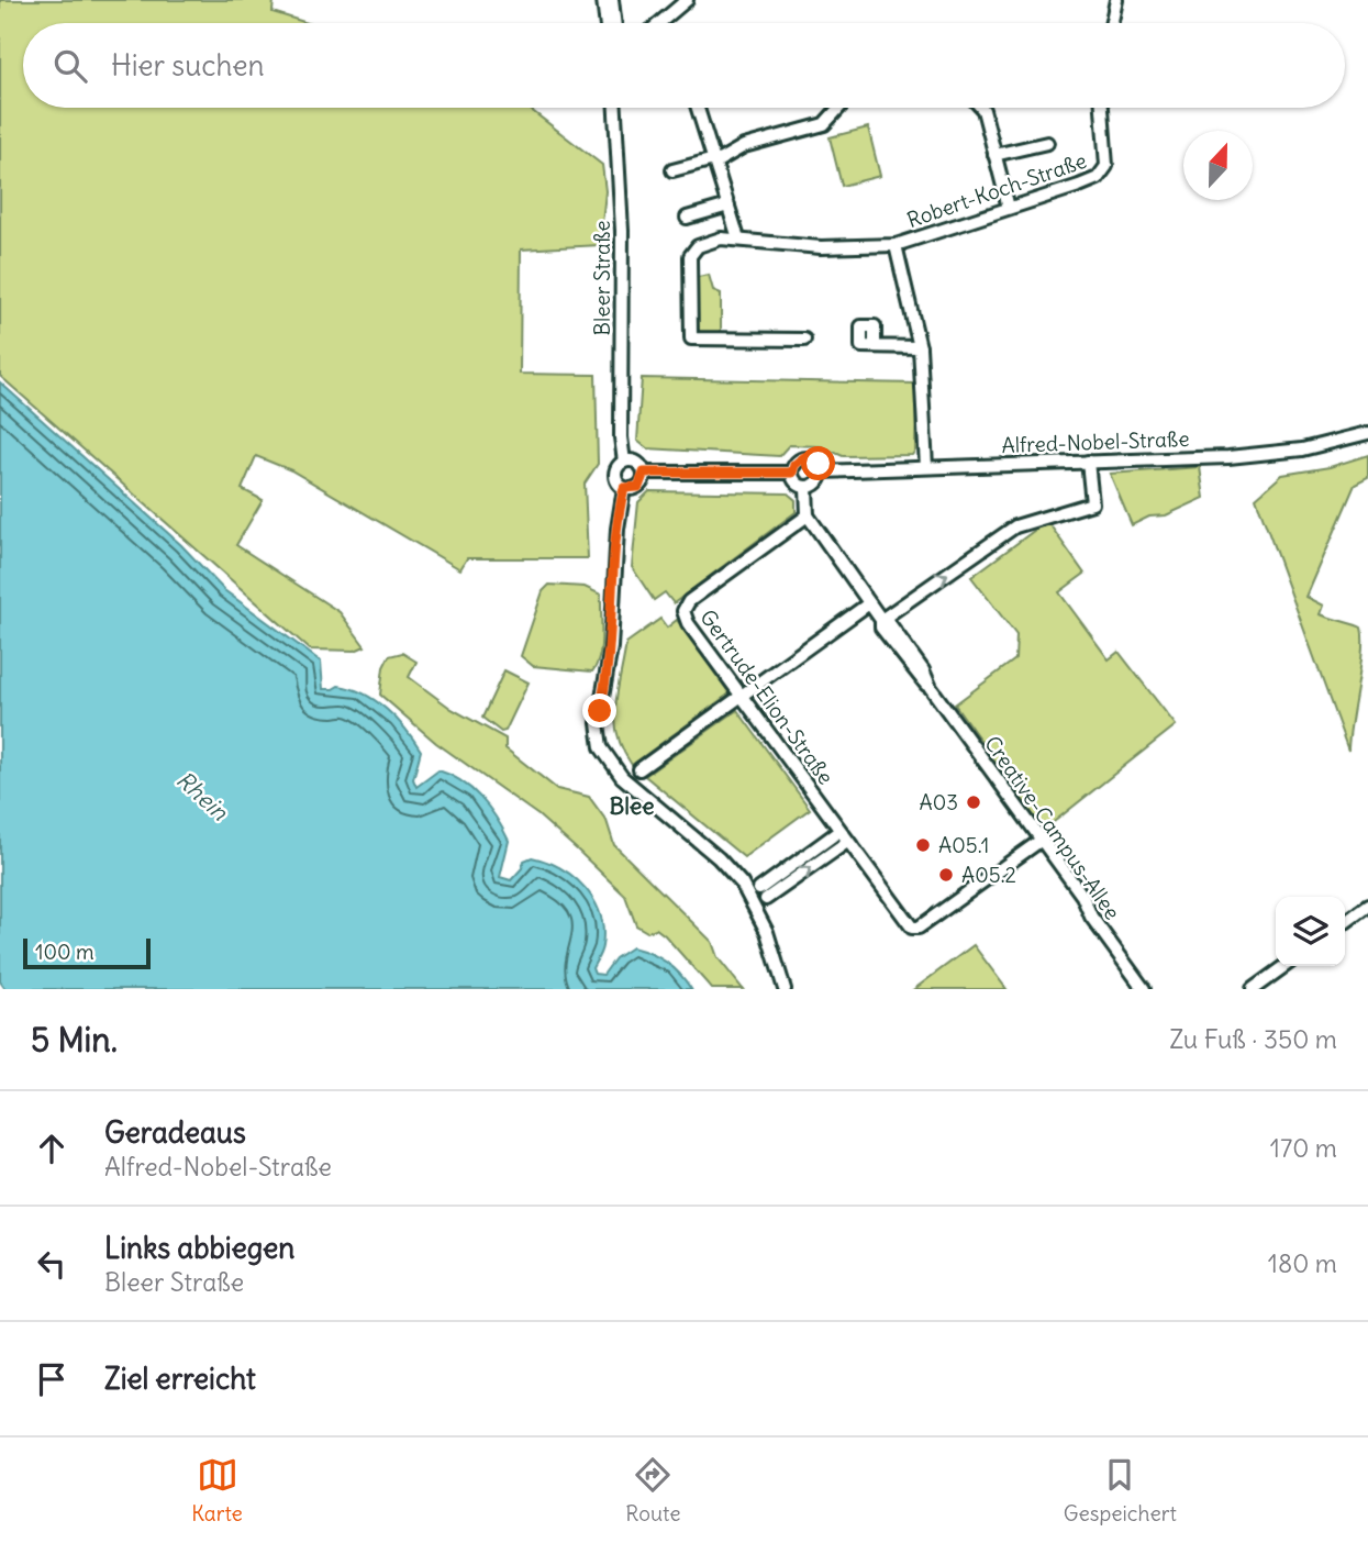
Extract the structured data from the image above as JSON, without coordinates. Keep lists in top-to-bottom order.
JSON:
{
  "streets": {
    "street": [
      "Robert-Koch-Straße",
      "Bleer Straße",
      "Alfred-Nobel-Straße",
      "Gertrude-Elion-Straße",
      "Creative-Campus-Allee"
    ]
  },
  "crossings": [
    ["Robert-Koch-Straße", "Alfred-Nobel-Straße"],
    ["Gertrude-Elion-Straße", "Creative-Campus-Allee"]
  ],
  "districts": ["Blee"],
  "water": ["Rhein"],
  "places": ["A03", "A05.1", "A05.2"],
  "scale_bar": "100 m",
  "north": "top",
  "page": {
    "search": "Hier suchen",
    "scale": "100 m",
    "heading": ["5 Min.", "Zu Fuß · 350 m"],
    "list": [
      ["Geradeaus", "Alfred-Nobel-Straße", "170 m"],
      ["Links abbiegen", "Bleer Straße", "180 m"],
      "Ziel erreicht"
    ],
    "nav": ["Karte", "Route", "Gespeichert"]
  }
}
